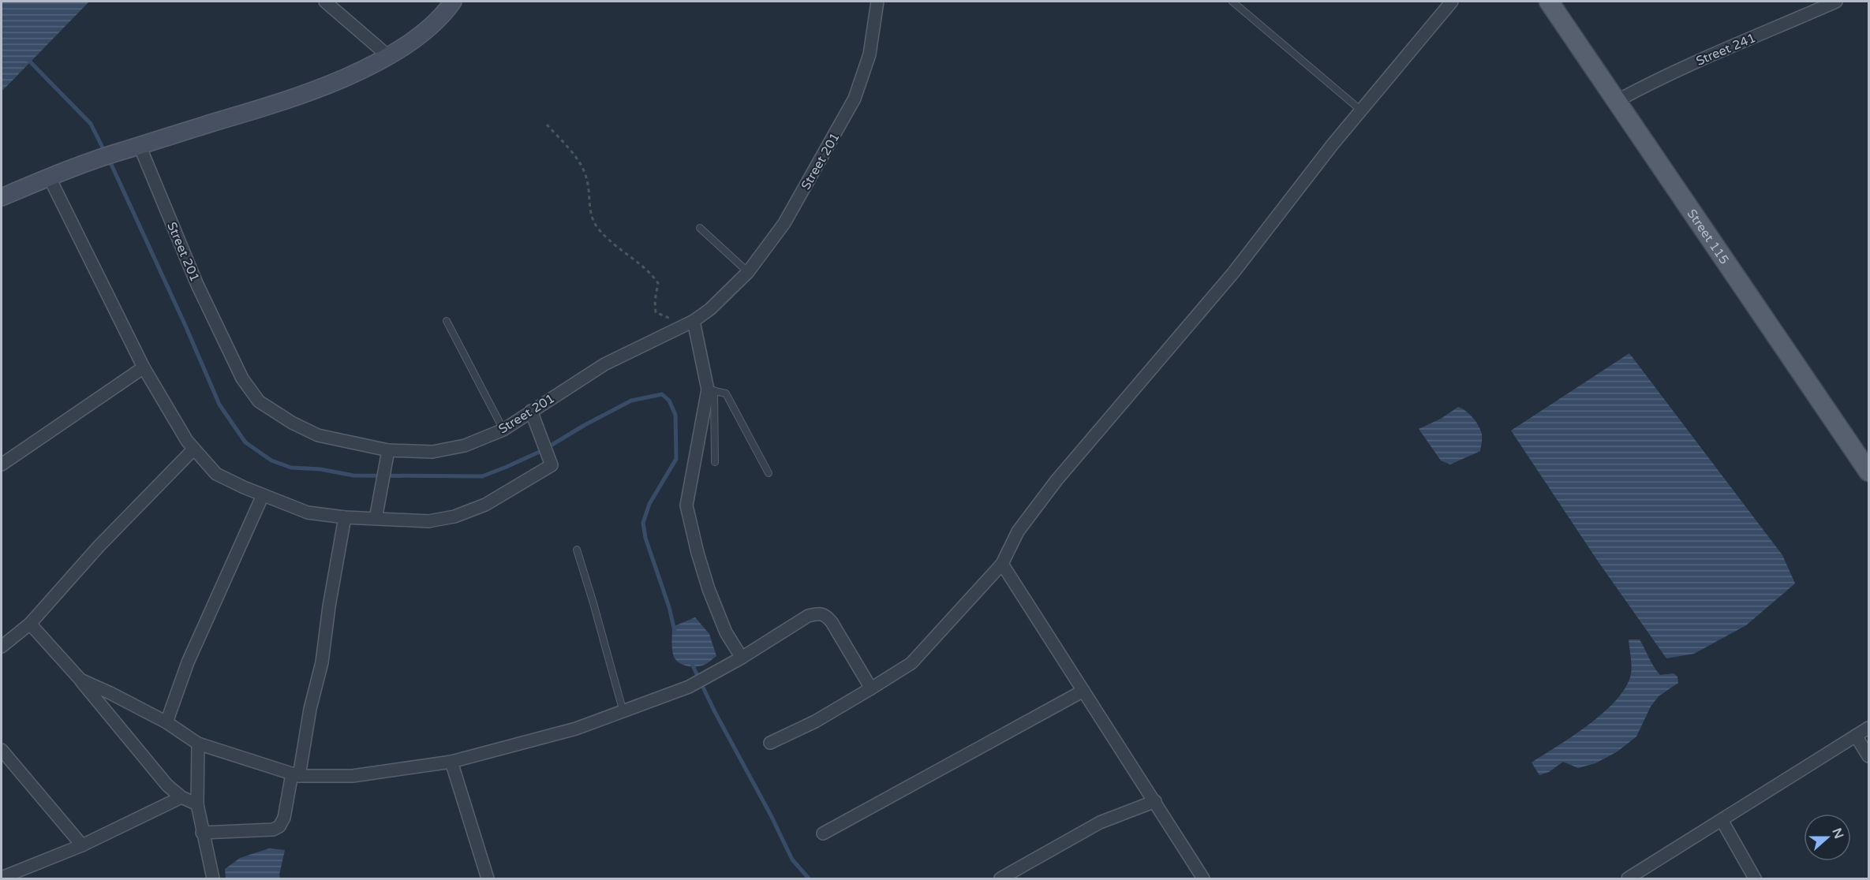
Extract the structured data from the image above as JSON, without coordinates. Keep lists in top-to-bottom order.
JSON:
{
  "streets": {
    "main road": ["Street 115"],
    "street": ["Street 241", "Street 201"]
  },
  "crossings": [
    ["Street 241", "Street 115"]
  ],
  "north": "right"
}
